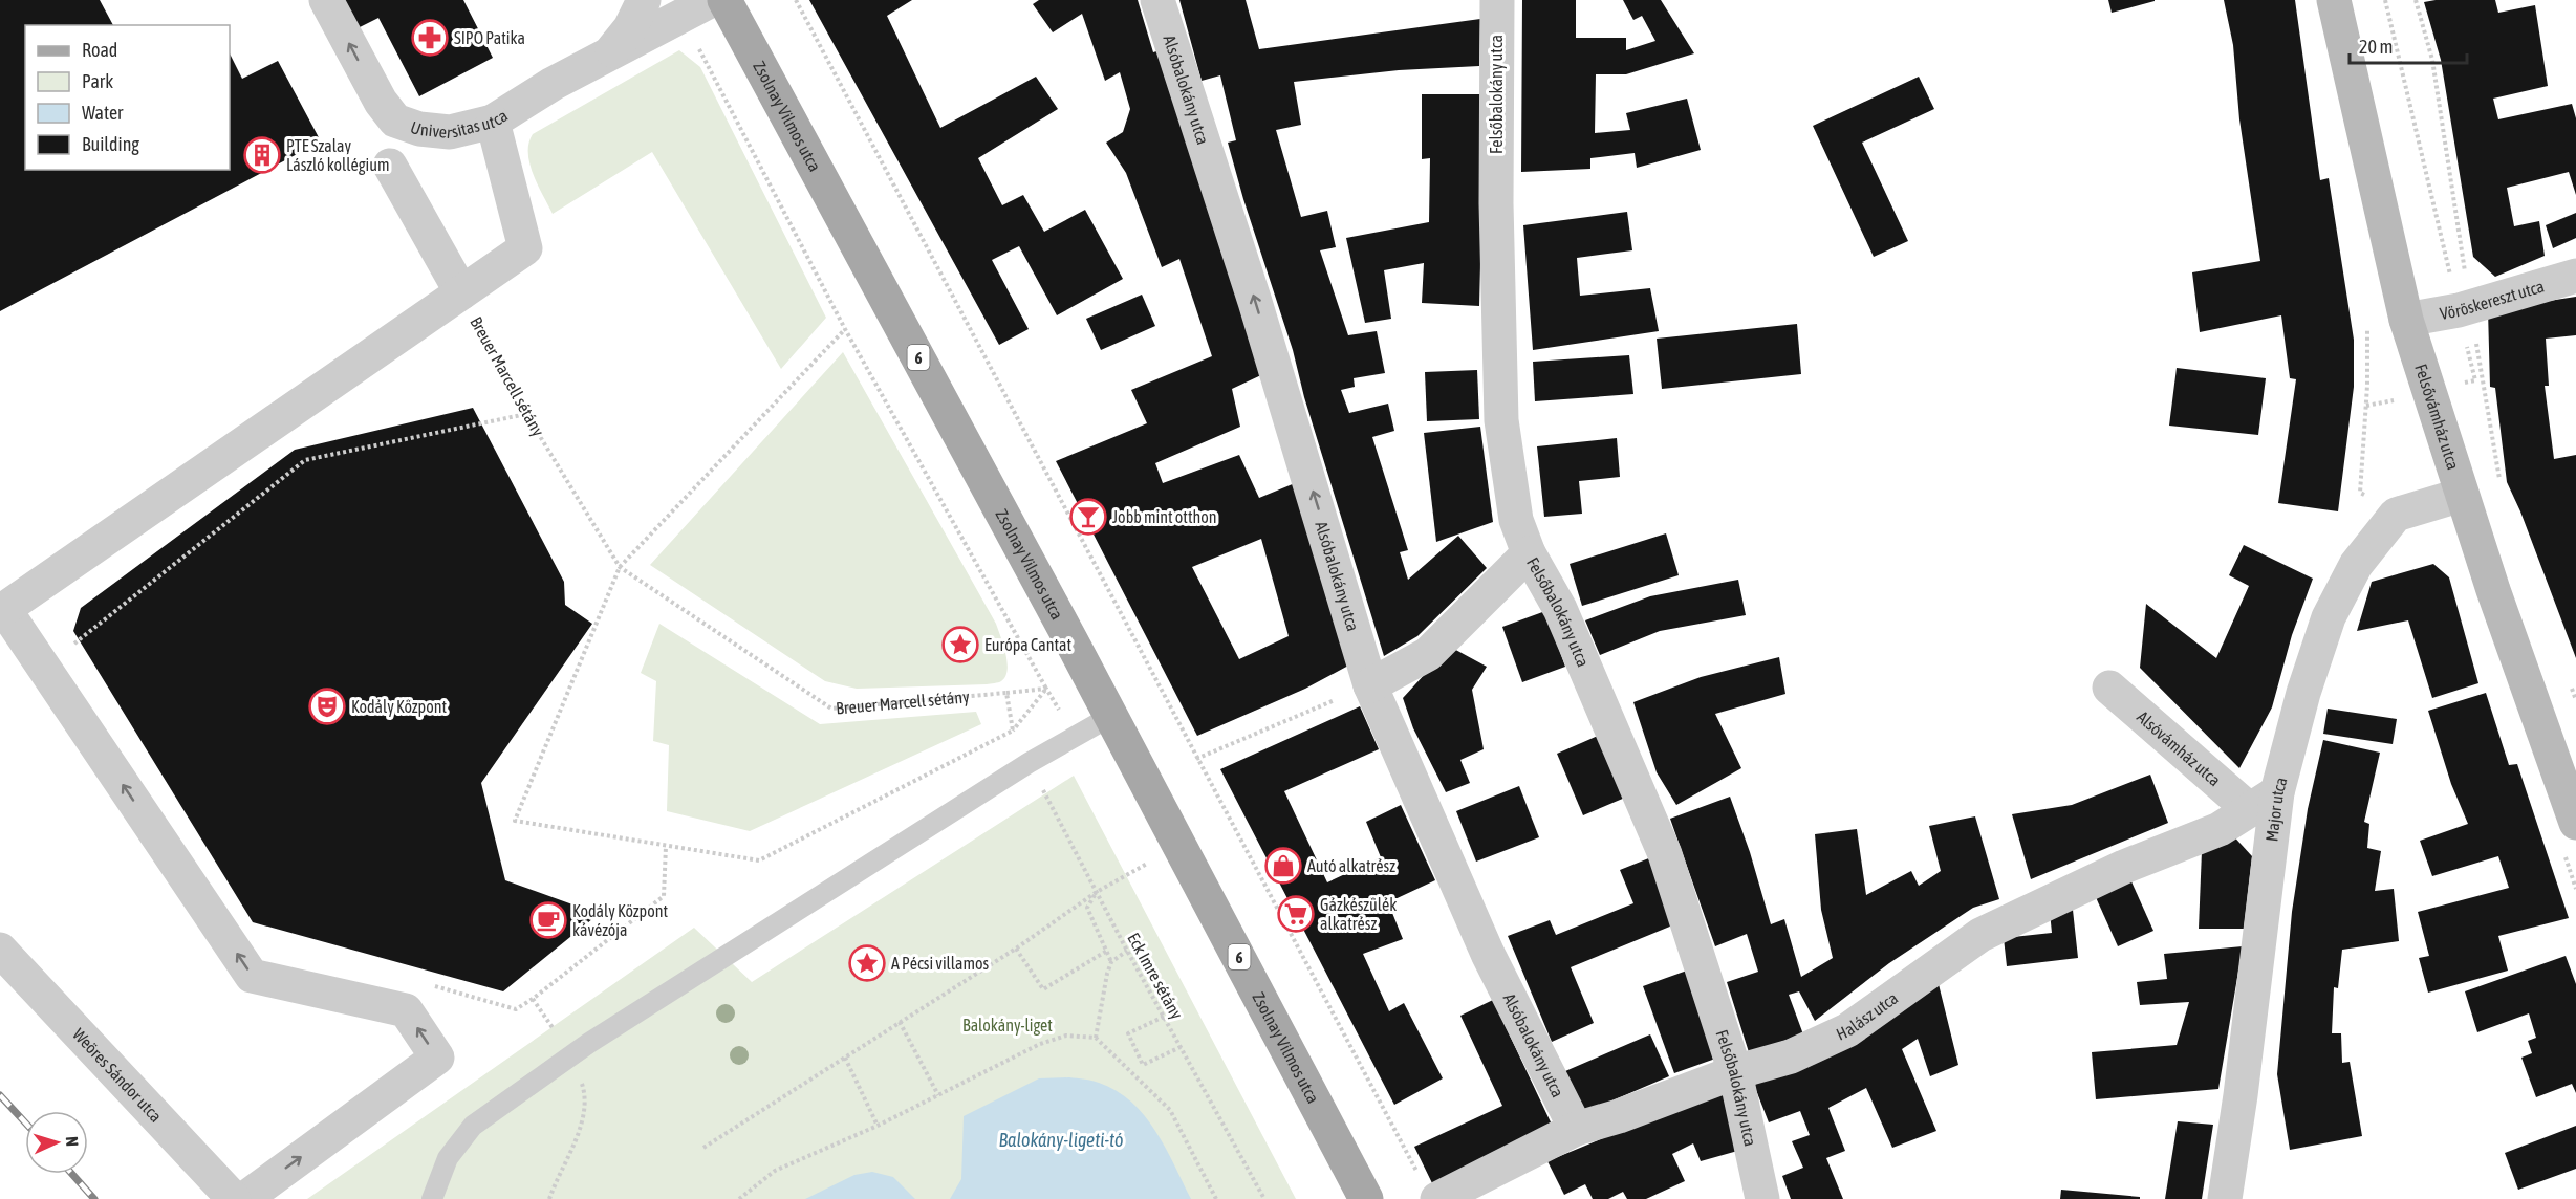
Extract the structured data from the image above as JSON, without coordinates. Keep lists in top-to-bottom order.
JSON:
{
  "streets": {
    "main road": ["Zsolnay Vilmos utca", "6"],
    "street": [
      "Alsóbalokány utca",
      "Felsőbalokány utca",
      "Universitas utca",
      "Vöröskereszt utca",
      "Felsővámház utca",
      "Alsóvámház utca",
      "Major utca",
      "Halász utca",
      "Weöres Sándor utca"
    ],
    "path": ["Breuer Marcell sétány", "Eck Imre sétány"]
  },
  "crossings": [
    ["Alsóbalokány utca", "Halász utca"],
    ["Felsőbalokány utca", "Halász utca"],
    ["Vöröskereszt utca", "Felsővámház utca"],
    ["Felsővámház utca", "Major utca"],
    ["Alsóvámház utca", "Major utca"],
    ["Alsóvámház utca", "Halász utca"],
    ["Major utca", "Halász utca"]
  ],
  "one_way": ["Alsóbalokány utca"],
  "water": ["Balokány-ligeti-tó"],
  "parks": ["Balokány-liget"],
  "places": {
    "pharmacy": ["SIPO Patika"],
    "building": ["PTE Szalay László kollégium"],
    "bar": ["Jobb mint otthon"],
    "place": ["Európa Cantat", "A Pécsi villamos"],
    "theatre": ["Kodály Központ"],
    "shop": ["Autó alkatrész"],
    "supermarket": ["Gázkészülék alkatrész"],
    "cafe": ["Kodály Központ kávézója"]
  },
  "legend": [
    "Road",
    "Park",
    "Water",
    "Building"
  ],
  "scale_bar": "20 m",
  "north": "right"
}
